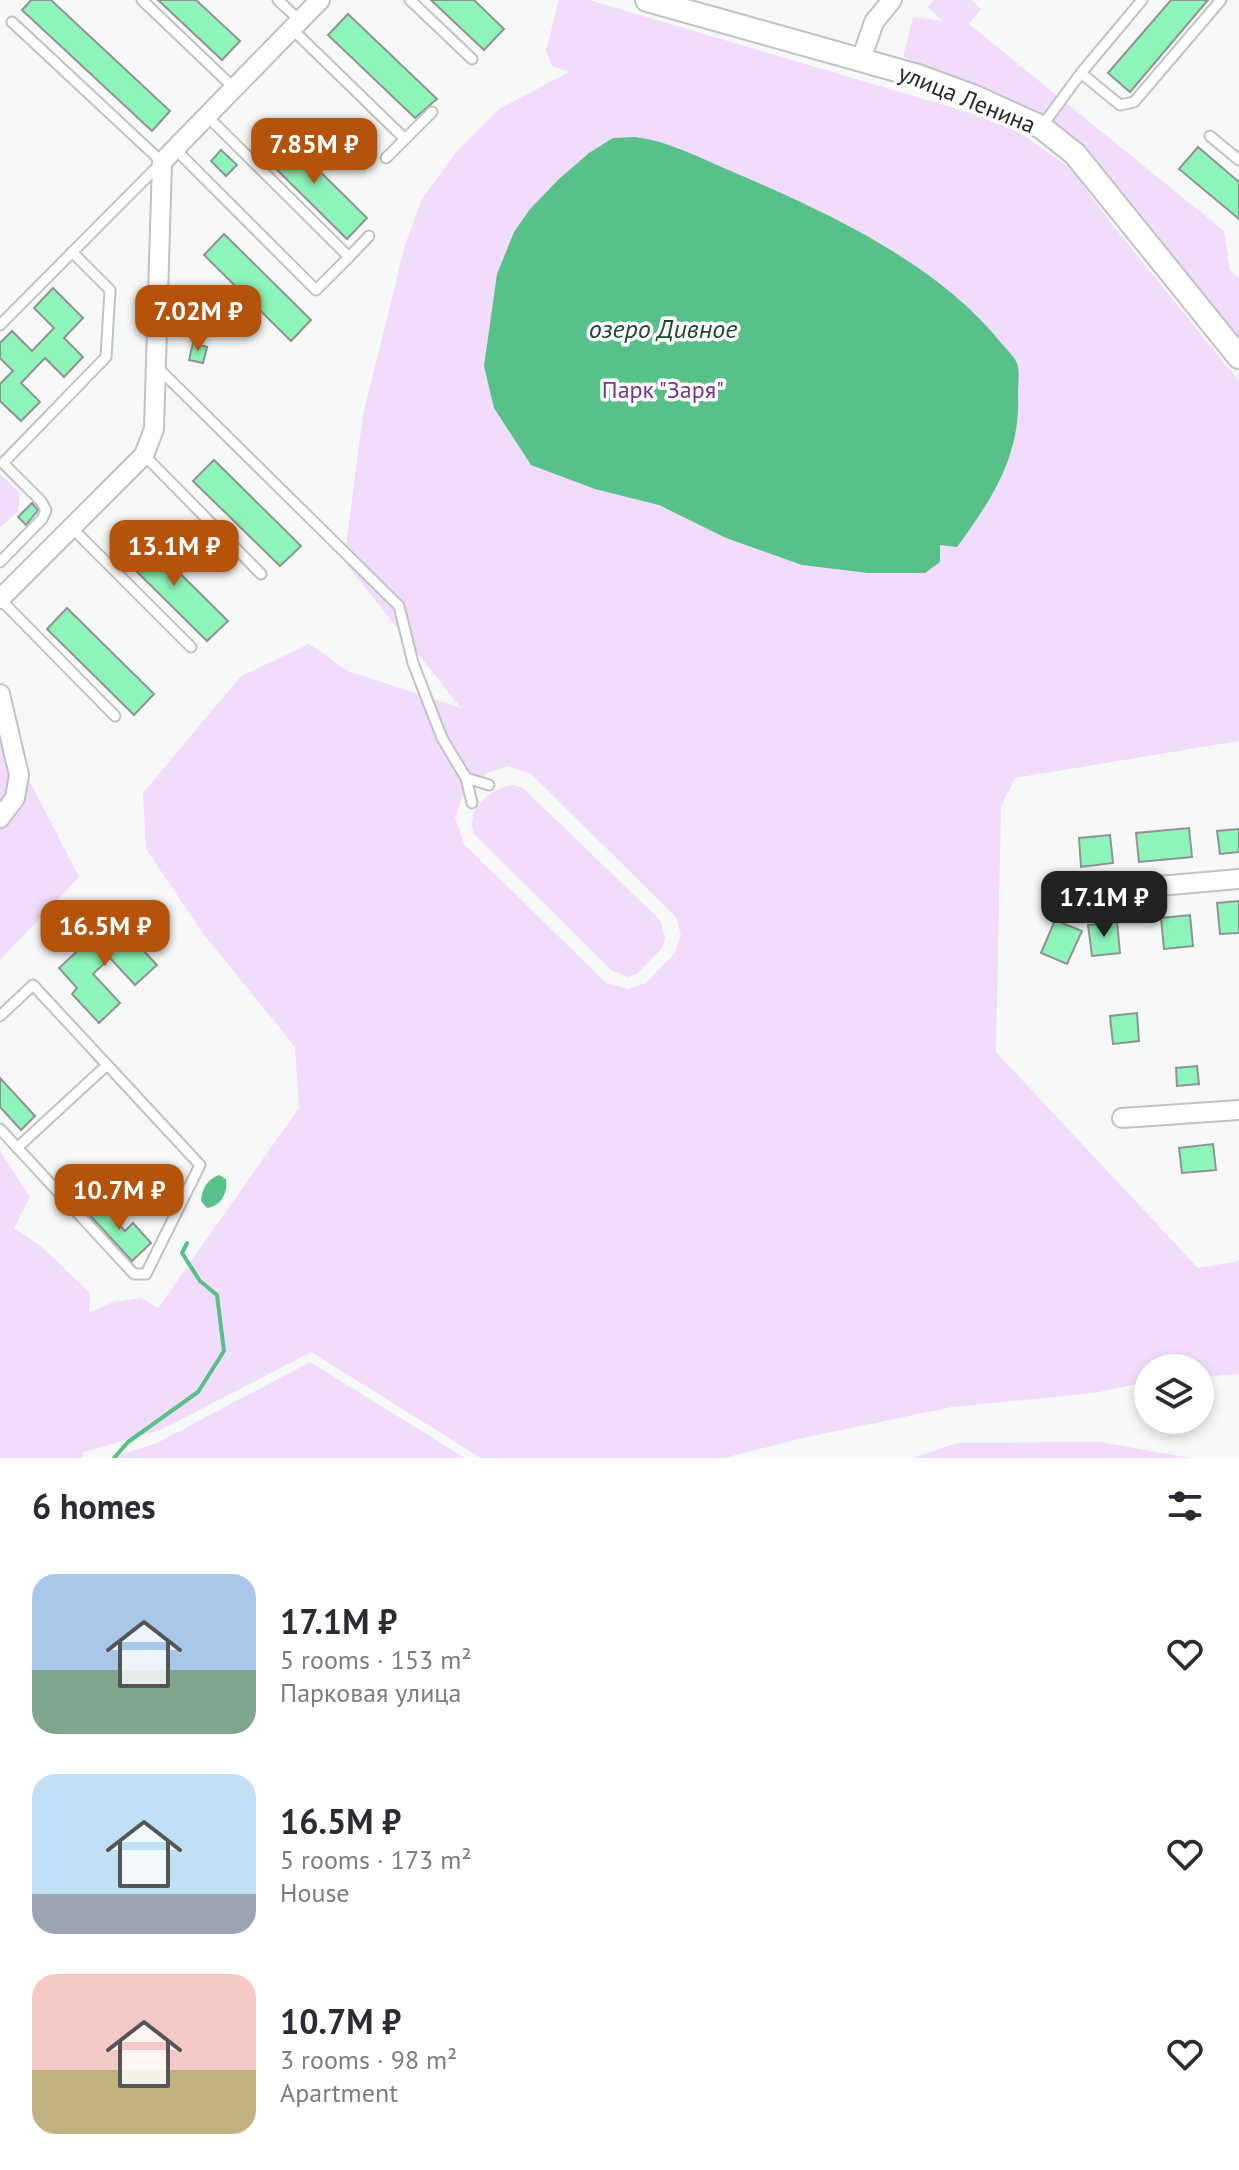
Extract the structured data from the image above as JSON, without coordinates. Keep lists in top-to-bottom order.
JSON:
{
  "streets": {
    "street": ["улица Ленина"]
  },
  "water": ["озеро Дивное"],
  "parks": ["Парк \"Заря\""],
  "page": {
    "price": [
      "7.85M ₽",
      "7.02M ₽",
      "13.1M ₽",
      "17.1M ₽",
      "16.5M ₽",
      "10.7M ₽"
    ],
    "heading": "6 homes",
    "list": [
      {
        "name": "17.1M ₽",
        "note": "5 rooms · 153 m² · Парковая улица"
      },
      {
        "name": "16.5M ₽",
        "note": "5 rooms · 173 m² · House"
      },
      {
        "name": "10.7M ₽",
        "note": "3 rooms · 98 m² · Apartment"
      }
    ]
  }
}
